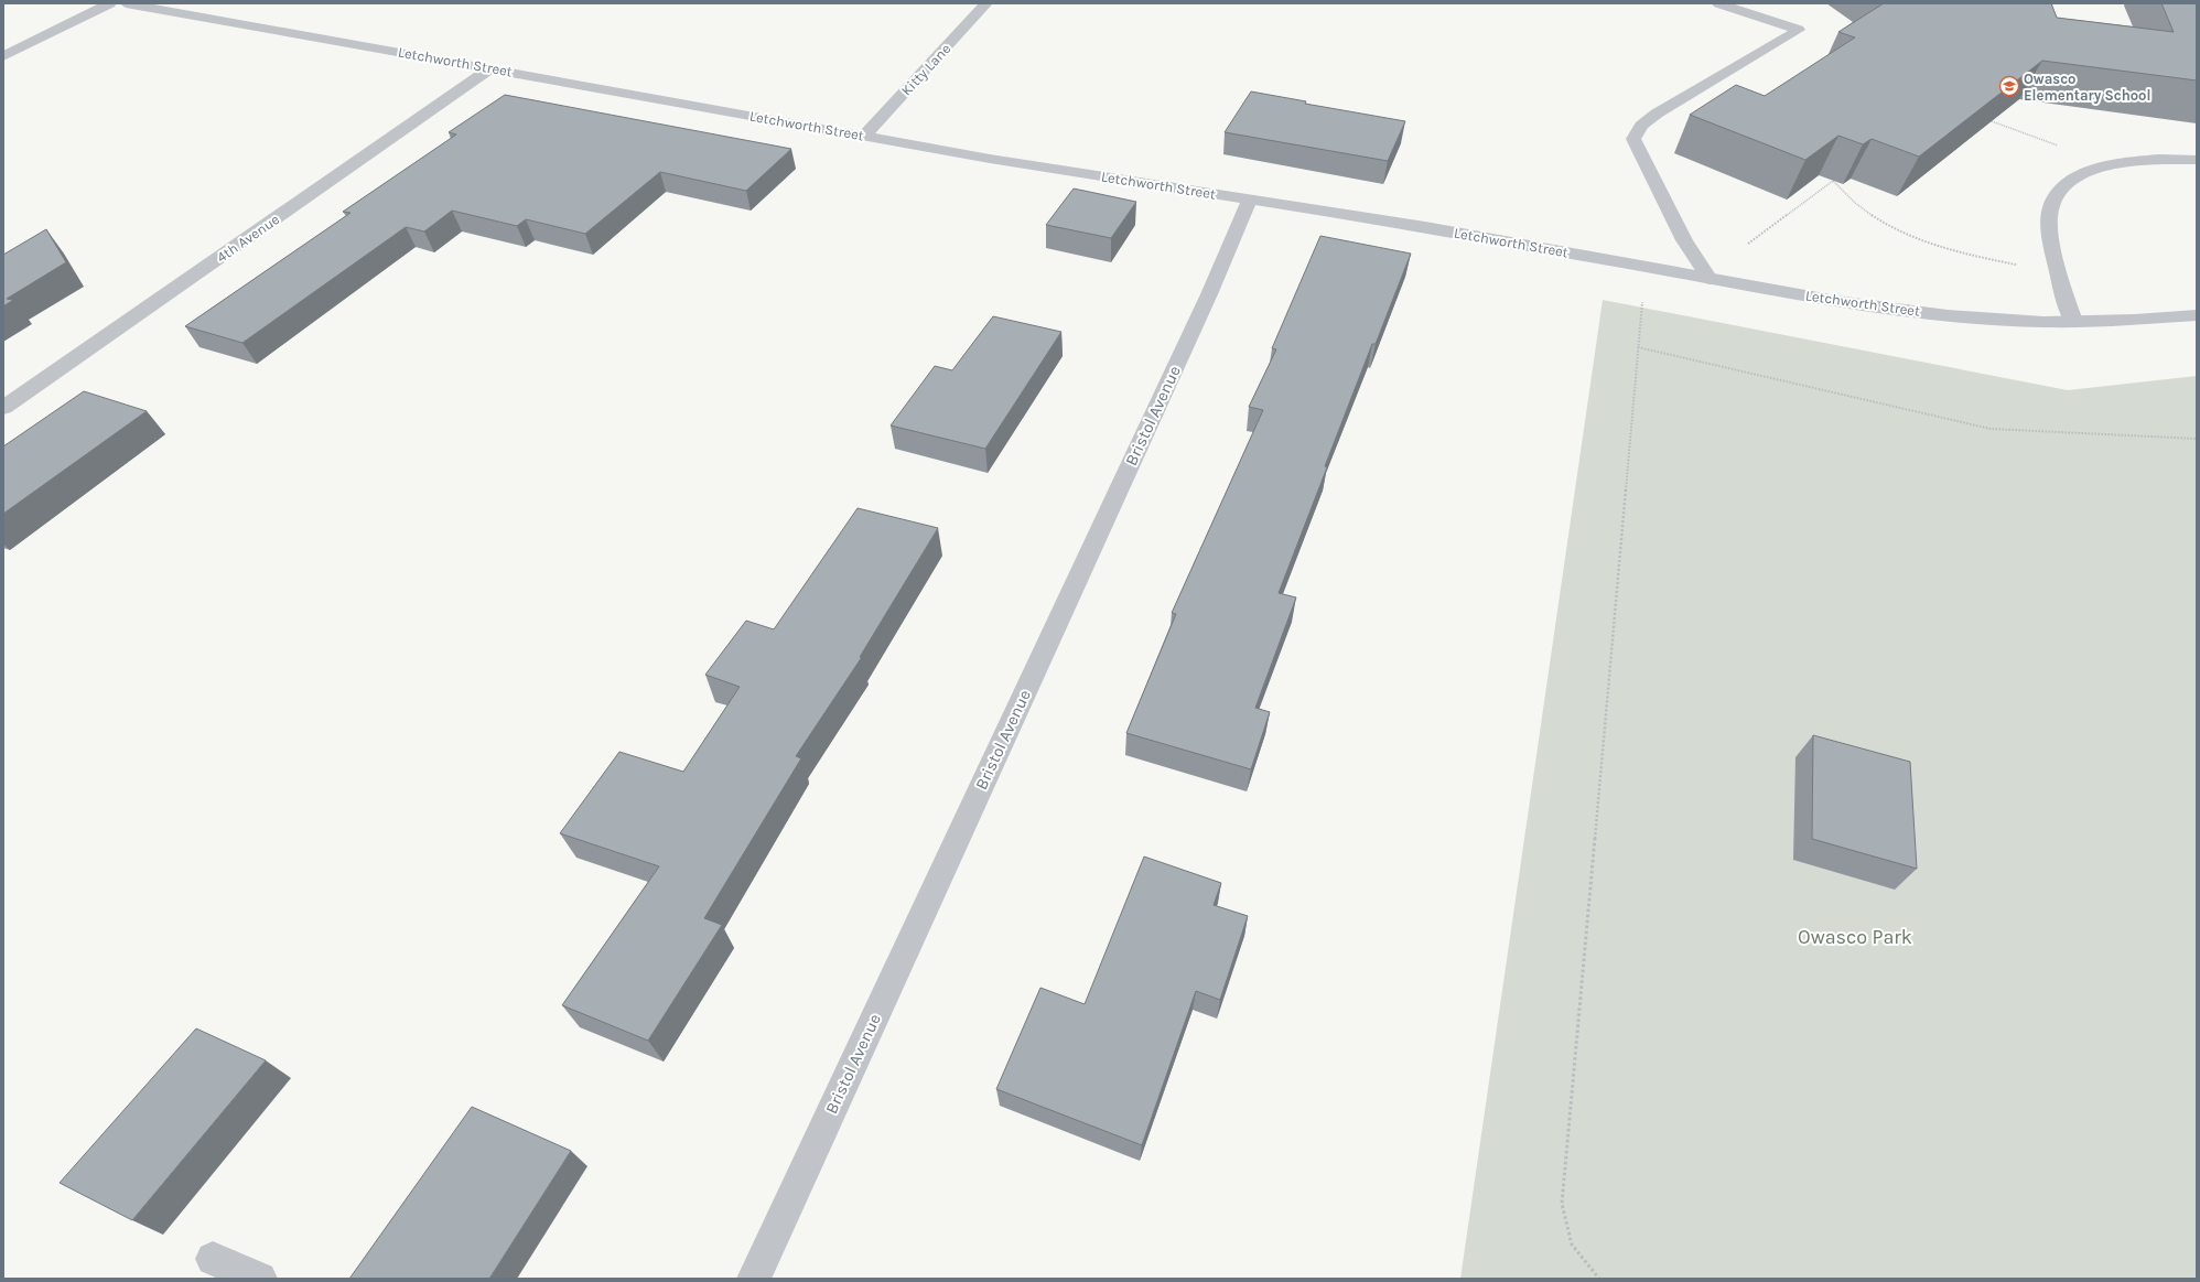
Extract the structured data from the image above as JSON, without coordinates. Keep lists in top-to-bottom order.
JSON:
{
  "streets": {
    "street": [
      "Letchworth Street",
      "Kitty Lane",
      "4th Avenue",
      "Bristol Avenue"
    ]
  },
  "crossings": [
    ["Letchworth Street", "Kitty Lane"],
    ["Letchworth Street", "4th Avenue"],
    ["Letchworth Street", "Bristol Avenue"]
  ],
  "parks": ["Owasco Park"],
  "places": {
    "school or university": ["Owasco Elementary School"]
  }
}
